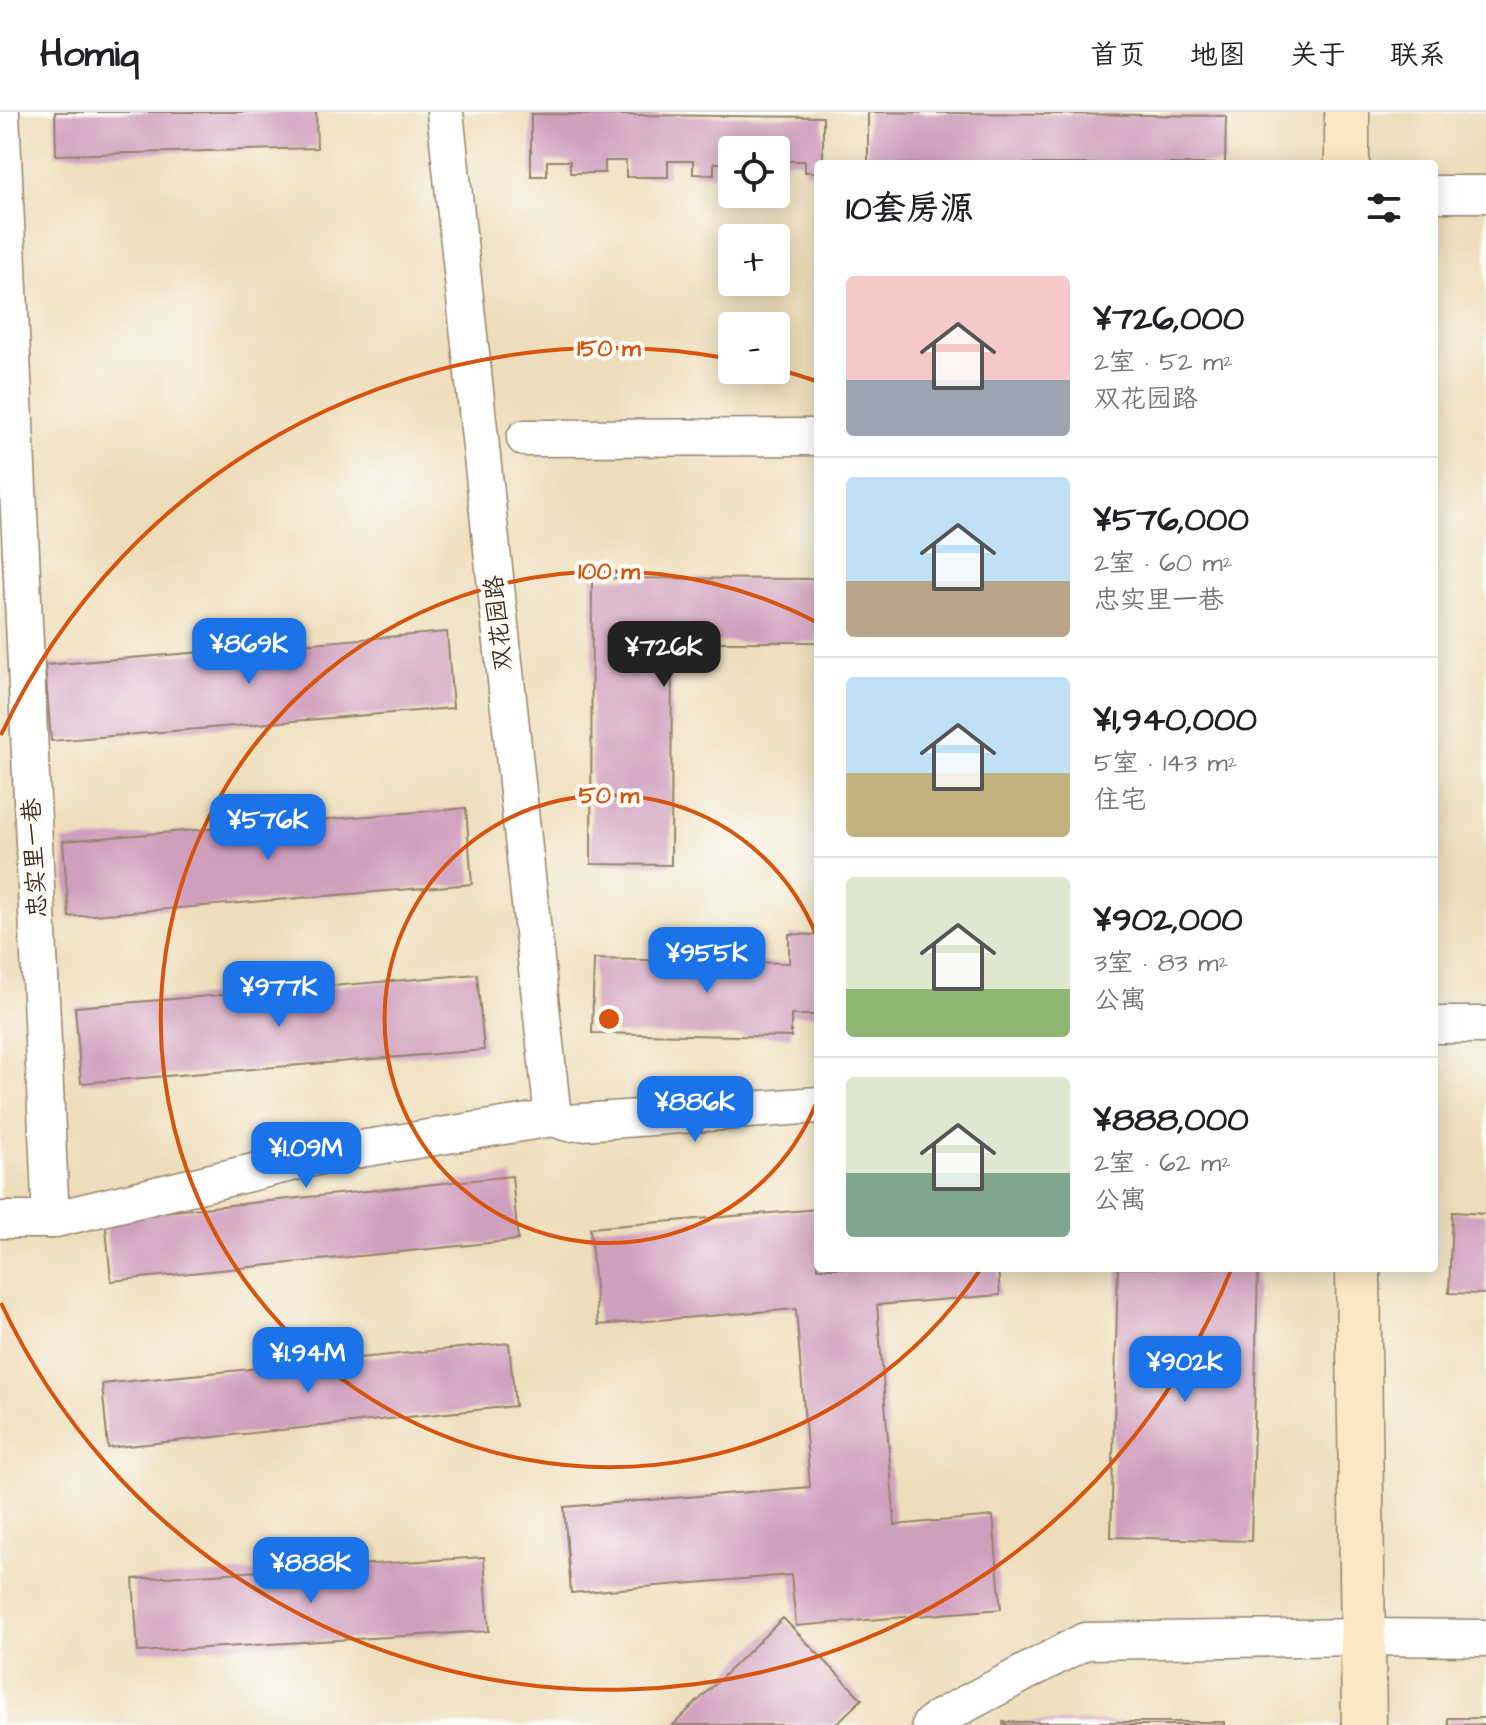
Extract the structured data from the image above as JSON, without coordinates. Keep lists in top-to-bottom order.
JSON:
{
  "streets": {
    "street": ["双花园路", "忠实里一巷"]
  },
  "page": {
    "header": "Homiq",
    "nav": [
      "首页",
      "地图",
      "关于",
      "联系"
    ],
    "map_buttons": ["+", "−"],
    "heading": "10套房源",
    "list": [
      {
        "name": "¥726,000",
        "note": "2室 · 52 m² · 双花园路"
      },
      {
        "name": "¥576,000",
        "note": "2室 · 60 m² · 忠实里一巷"
      },
      {
        "name": "¥1,940,000",
        "note": "5室 · 143 m² · 住宅"
      },
      {
        "name": "¥902,000",
        "note": "3室 · 83 m² · 公寓"
      },
      {
        "name": "¥888,000",
        "note": "2室 · 62 m² · 公寓"
      }
    ],
    "price": [
      "¥869K",
      "¥726K",
      "¥576K",
      "¥955K",
      "¥977K",
      "¥886K",
      "¥1.09M",
      "¥1.94M",
      "¥902K",
      "¥888K"
    ]
  },
  "rings": ["150 m", "100 m", "50 m"]
}
